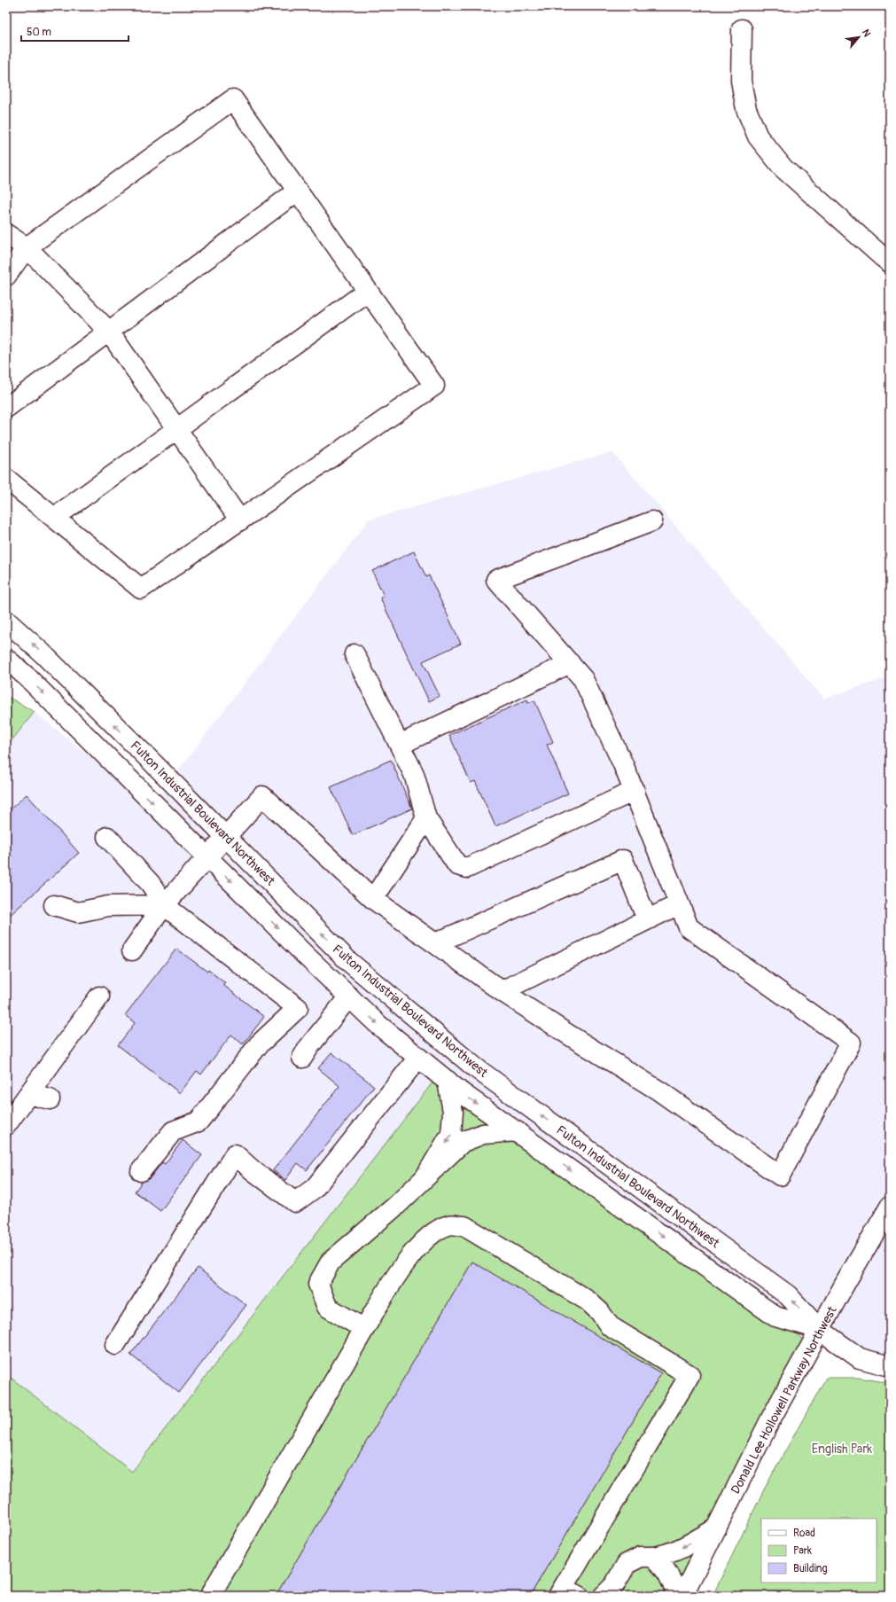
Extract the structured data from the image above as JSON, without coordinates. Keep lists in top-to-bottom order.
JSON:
{
  "streets": {
    "main road": ["Fulton Industrial Boulevard Northwest", "Donald Lee Hollowell Parkway Northwest"]
  },
  "crossings": [
    ["Fulton Industrial Boulevard Northwest", "Donald Lee Hollowell Parkway Northwest"]
  ],
  "parks": ["English Park"],
  "legend": ["Road", "Park", "Building"],
  "scale_bar": "50 m",
  "north": "top right"
}
